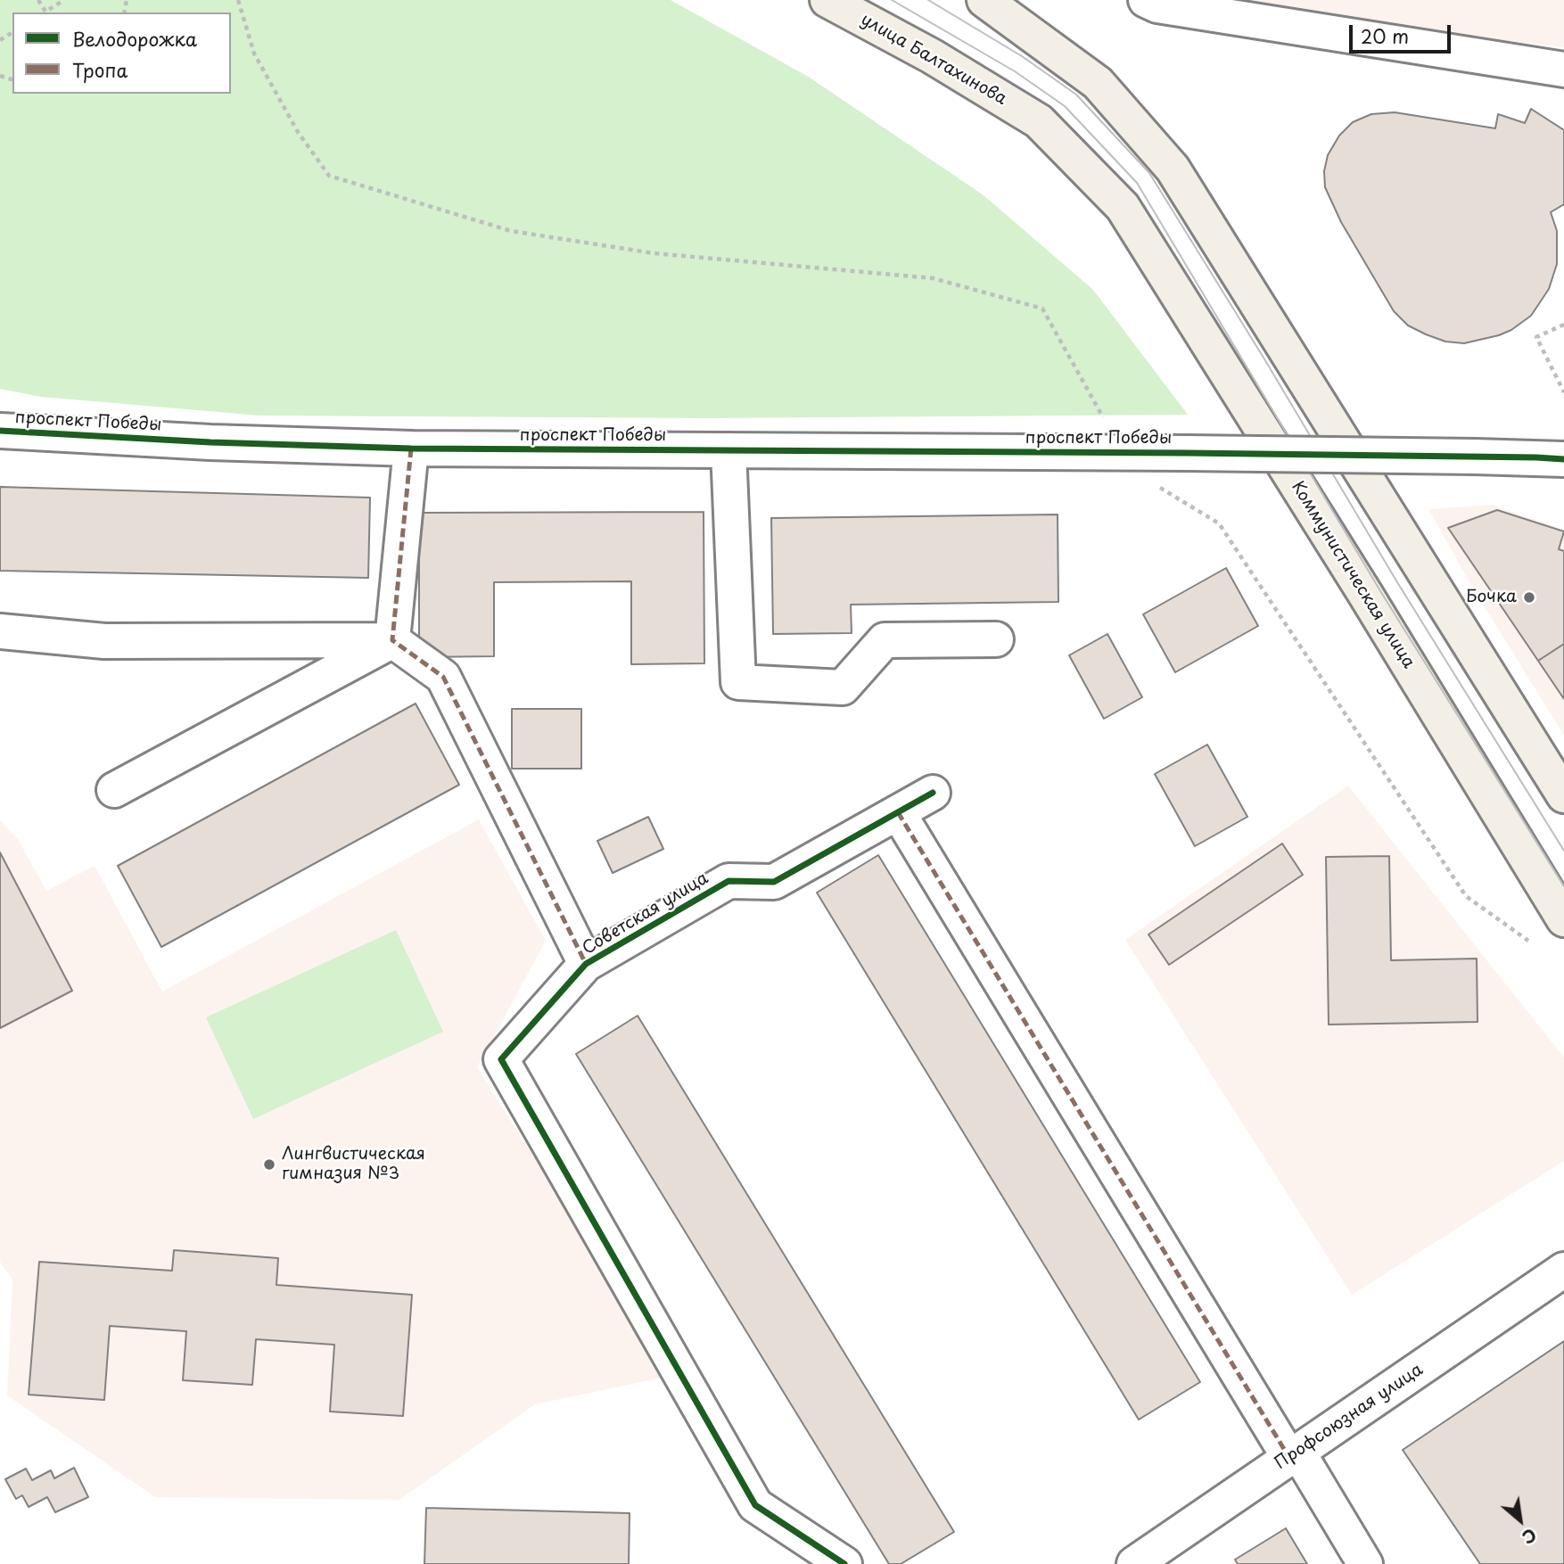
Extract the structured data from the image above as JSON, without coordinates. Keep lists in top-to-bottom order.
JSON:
{
  "streets": {
    "main road": ["улица Балтахинова", "Коммунистическая улица"],
    "street": ["проспект Победы", "Советская улица", "Профсоюзная улица"]
  },
  "crossings": [
    ["улица Балтахинова", "Коммунистическая улица"]
  ],
  "places": ["Бочка", "Лингвистическая гимназия №3"],
  "legend": ["Велодорожка", "Тропа"],
  "scale_bar": "20 m",
  "north": "bottom right"
}
